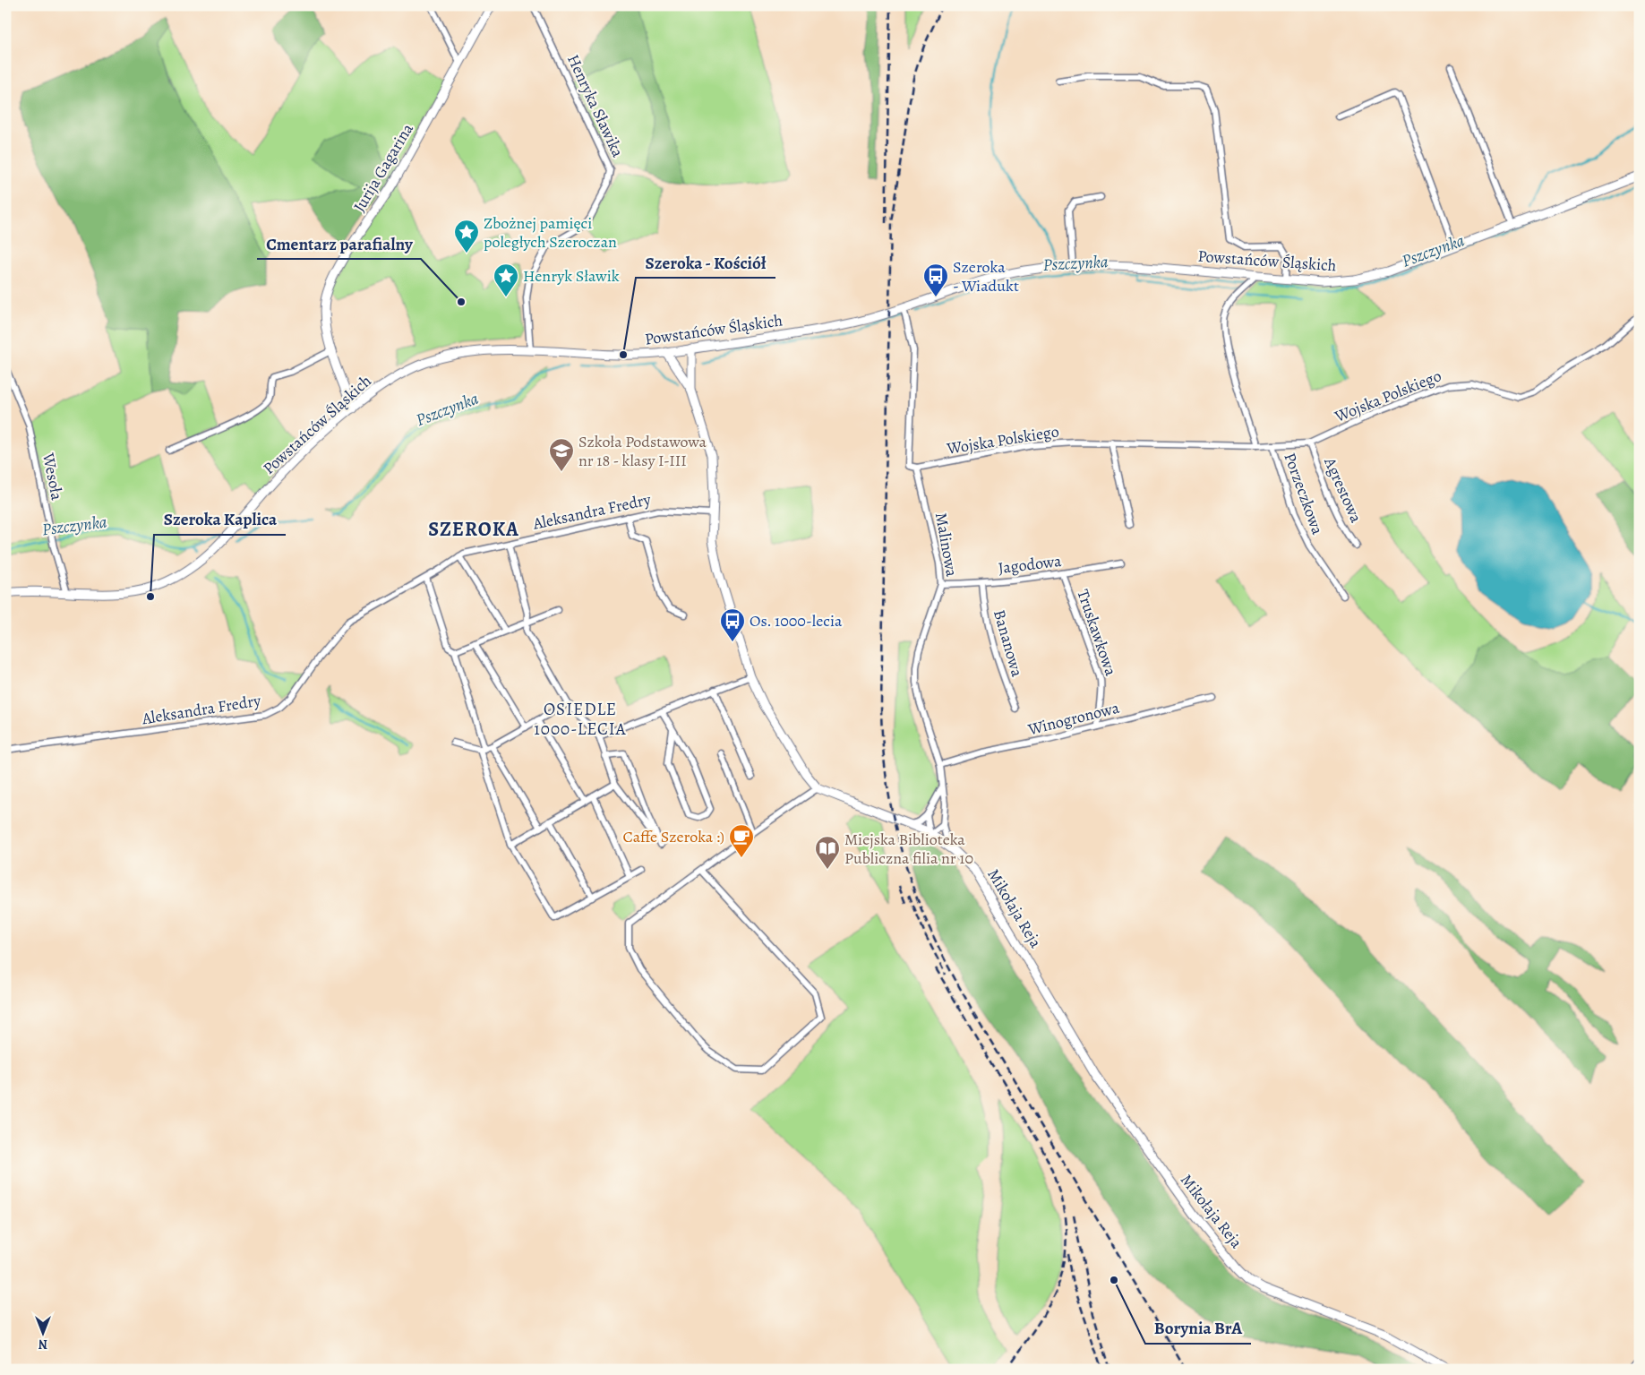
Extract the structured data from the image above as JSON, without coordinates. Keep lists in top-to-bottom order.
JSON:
{
  "streets": {
    "street": [
      "Henryka Sławika",
      "Jurija Gagarina",
      "Powstańców Śląskich",
      "Wojska Polskiego",
      "Wesoła",
      "Agrestowa",
      "Porzeczkowa",
      "Aleksandra Fredry",
      "Malinowa",
      "Jagodowa",
      "Truskawkowa",
      "Bananowa",
      "Winogronowa",
      "Mikołaja Reja"
    ]
  },
  "crossings": [
    ["Henryka Sławika", "Powstańców Śląskich"],
    ["Jurija Gagarina", "Powstańców Śląskich"],
    ["Powstańców Śląskich", "Wesoła"],
    ["Powstańców Śląskich", "Malinowa"],
    ["Wojska Polskiego", "Agrestowa"],
    ["Wojska Polskiego", "Porzeczkowa"],
    ["Wojska Polskiego", "Malinowa"],
    ["Malinowa", "Jagodowa"],
    ["Malinowa", "Winogronowa"],
    ["Jagodowa", "Truskawkowa"],
    ["Jagodowa", "Bananowa"],
    ["Truskawkowa", "Winogronowa"]
  ],
  "districts": ["SZEROKA", "OSIEDLE 1000-LECIA"],
  "water": ["Pszczynka"],
  "places": {
    "place": ["Zbożnej pamięci poległych Szeroczan", "Henryk Sławik"],
    "bus stop": ["Szeroka - Wiadukt", "Os. 1000-lecia"],
    "other": [
      "Cmentarz parafialny",
      "Szeroka - Kościół",
      "Szeroka Kaplica",
      "Borynia BrA"
    ],
    "school or university": ["Szkoła Podstawowa nr 18 - klasy I-III"],
    "cafe": ["Caffe Szeroka :)"],
    "library": ["Miejska Biblioteka Publiczna filia nr 10"]
  },
  "north": "bottom"
}
